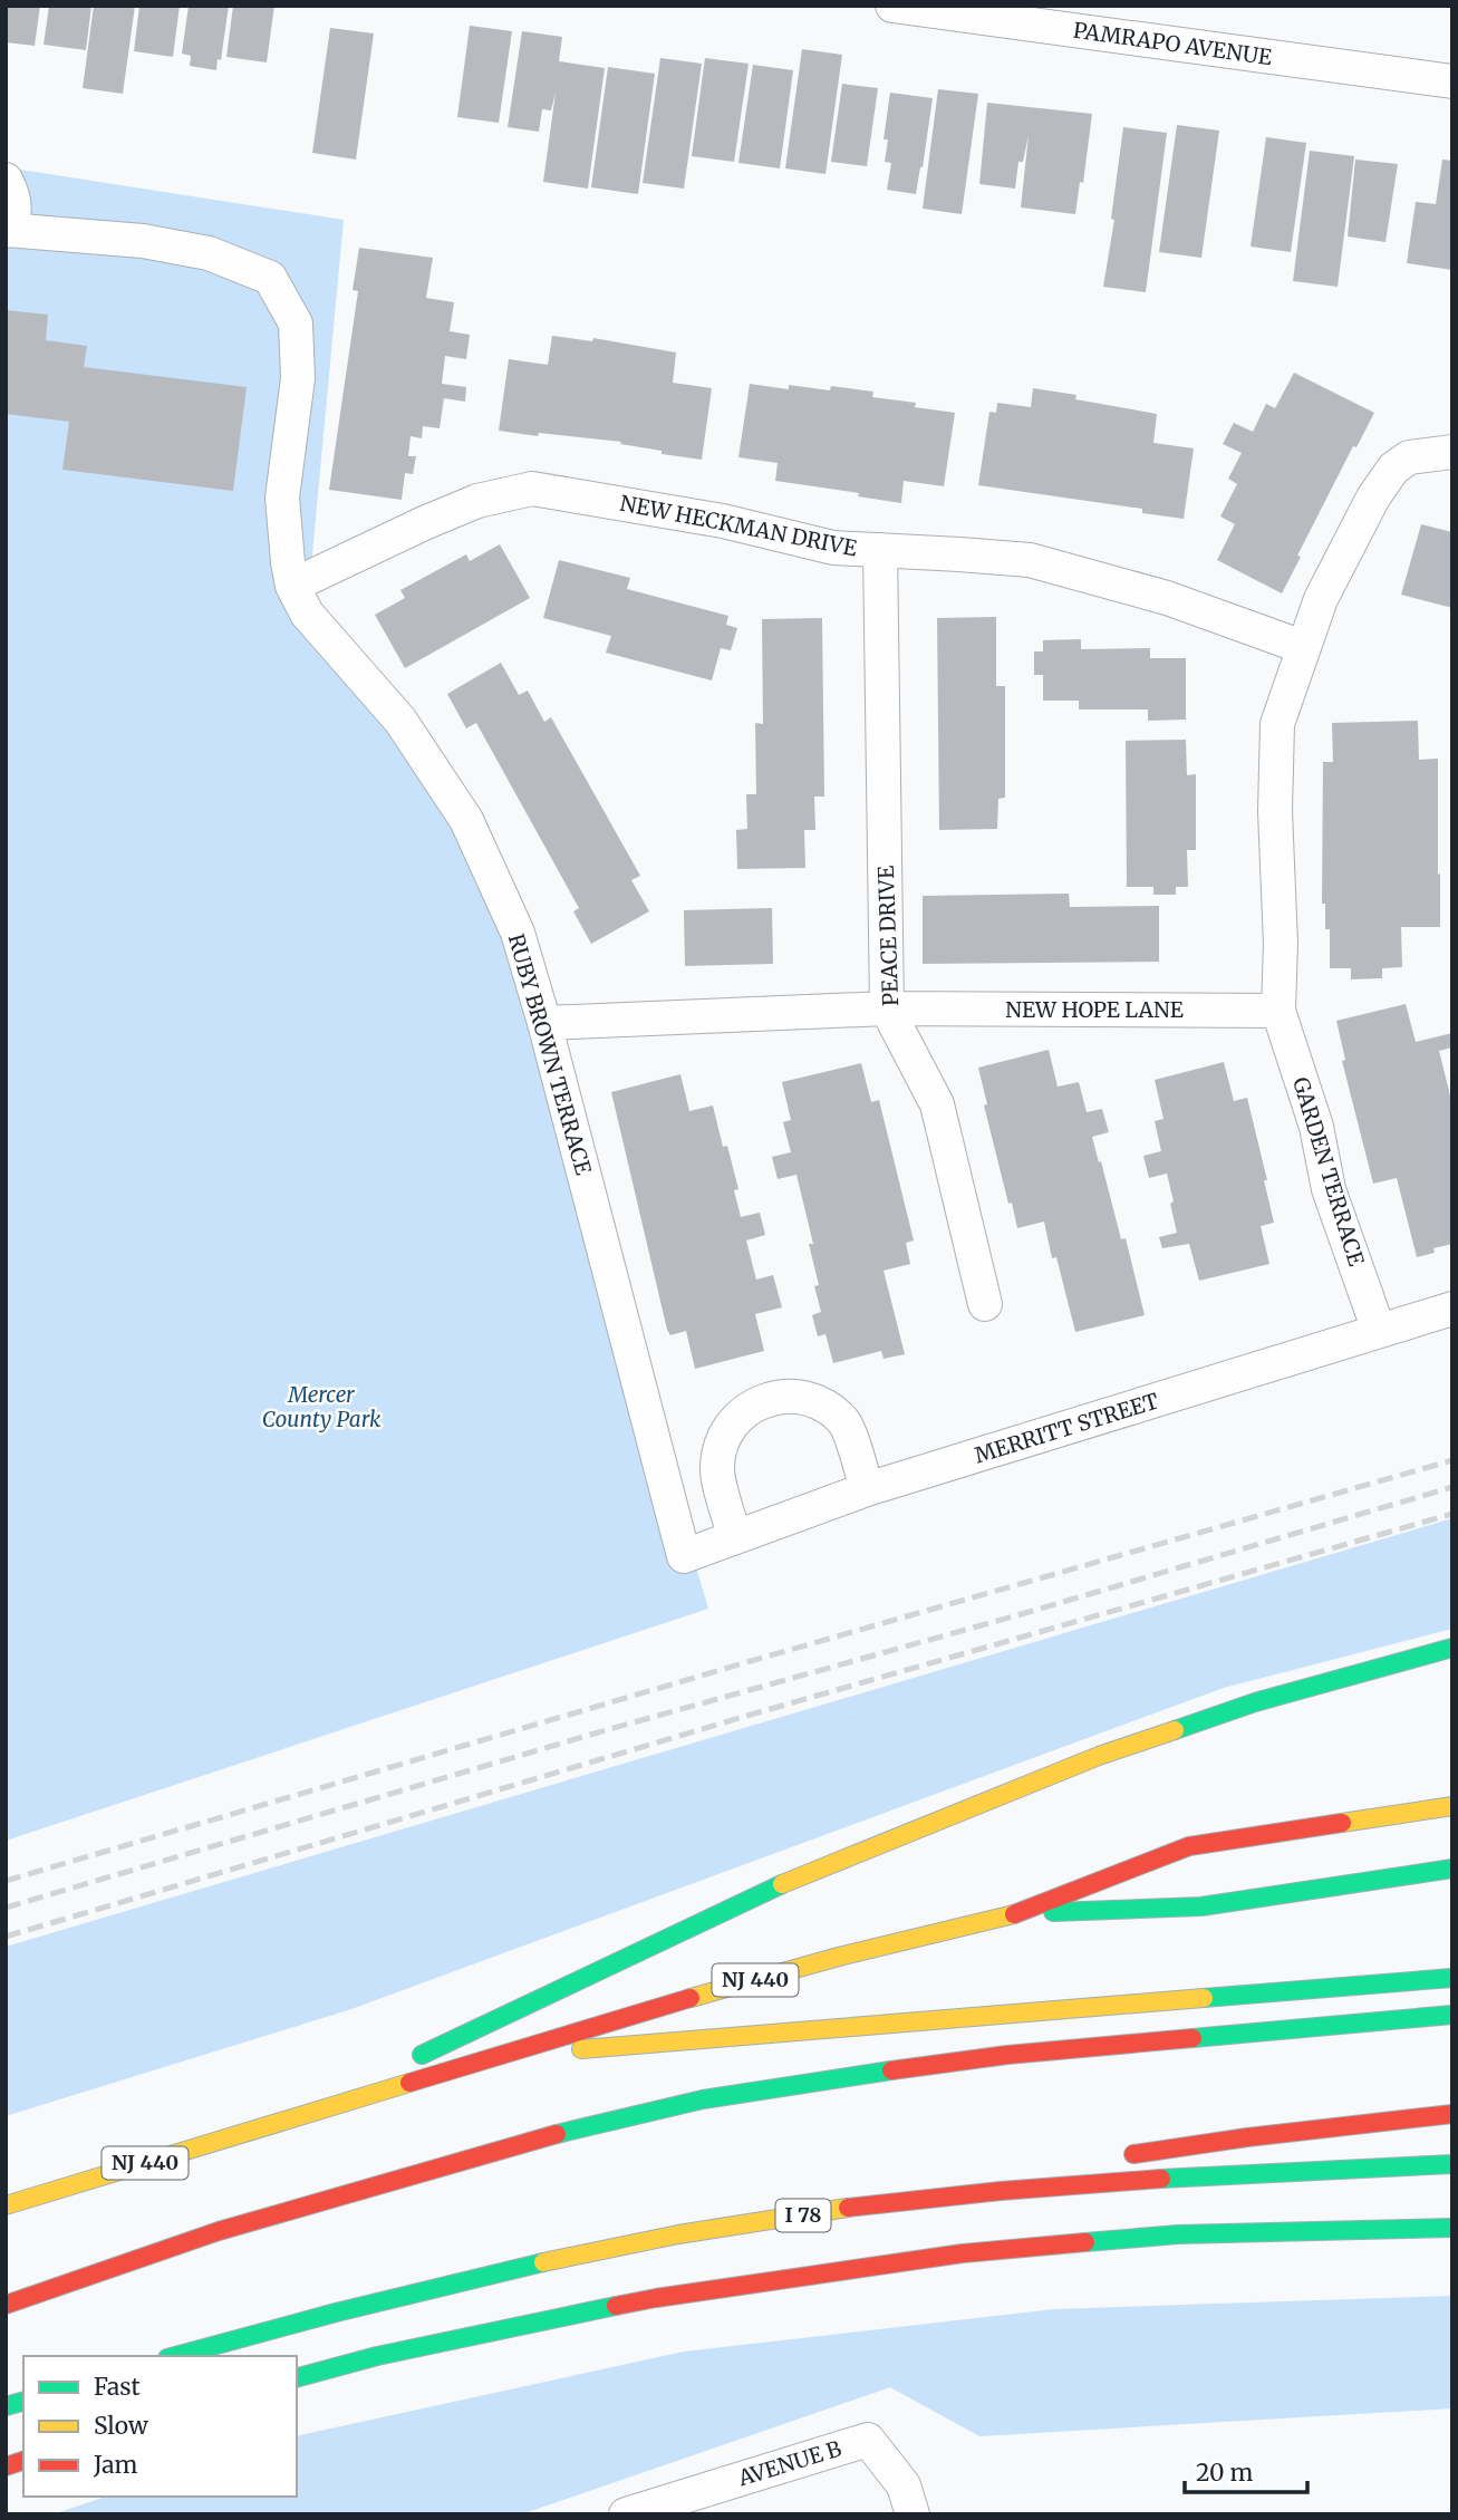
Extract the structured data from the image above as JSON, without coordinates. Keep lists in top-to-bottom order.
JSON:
{
  "streets": {
    "highway": ["NJ 440", "I 78"],
    "street": [
      "PAMRAPO AVENUE",
      "NEW HECKMAN DRIVE",
      "PEACE DRIVE",
      "NEW HOPE LANE",
      "RUBY BROWN TERRACE",
      "GARDEN TERRACE",
      "MERRITT STREET",
      "AVENUE B"
    ]
  },
  "crossings": [
    ["NEW HECKMAN DRIVE", "PEACE DRIVE"],
    ["NEW HECKMAN DRIVE", "RUBY BROWN TERRACE"],
    ["PEACE DRIVE", "NEW HOPE LANE"],
    ["NEW HOPE LANE", "RUBY BROWN TERRACE"],
    ["NEW HOPE LANE", "GARDEN TERRACE"],
    ["RUBY BROWN TERRACE", "MERRITT STREET"],
    ["GARDEN TERRACE", "MERRITT STREET"]
  ],
  "parks": ["Mercer County Park"],
  "legend": ["Fast", "Slow", "Jam"],
  "scale_bar": "20 m"
}
